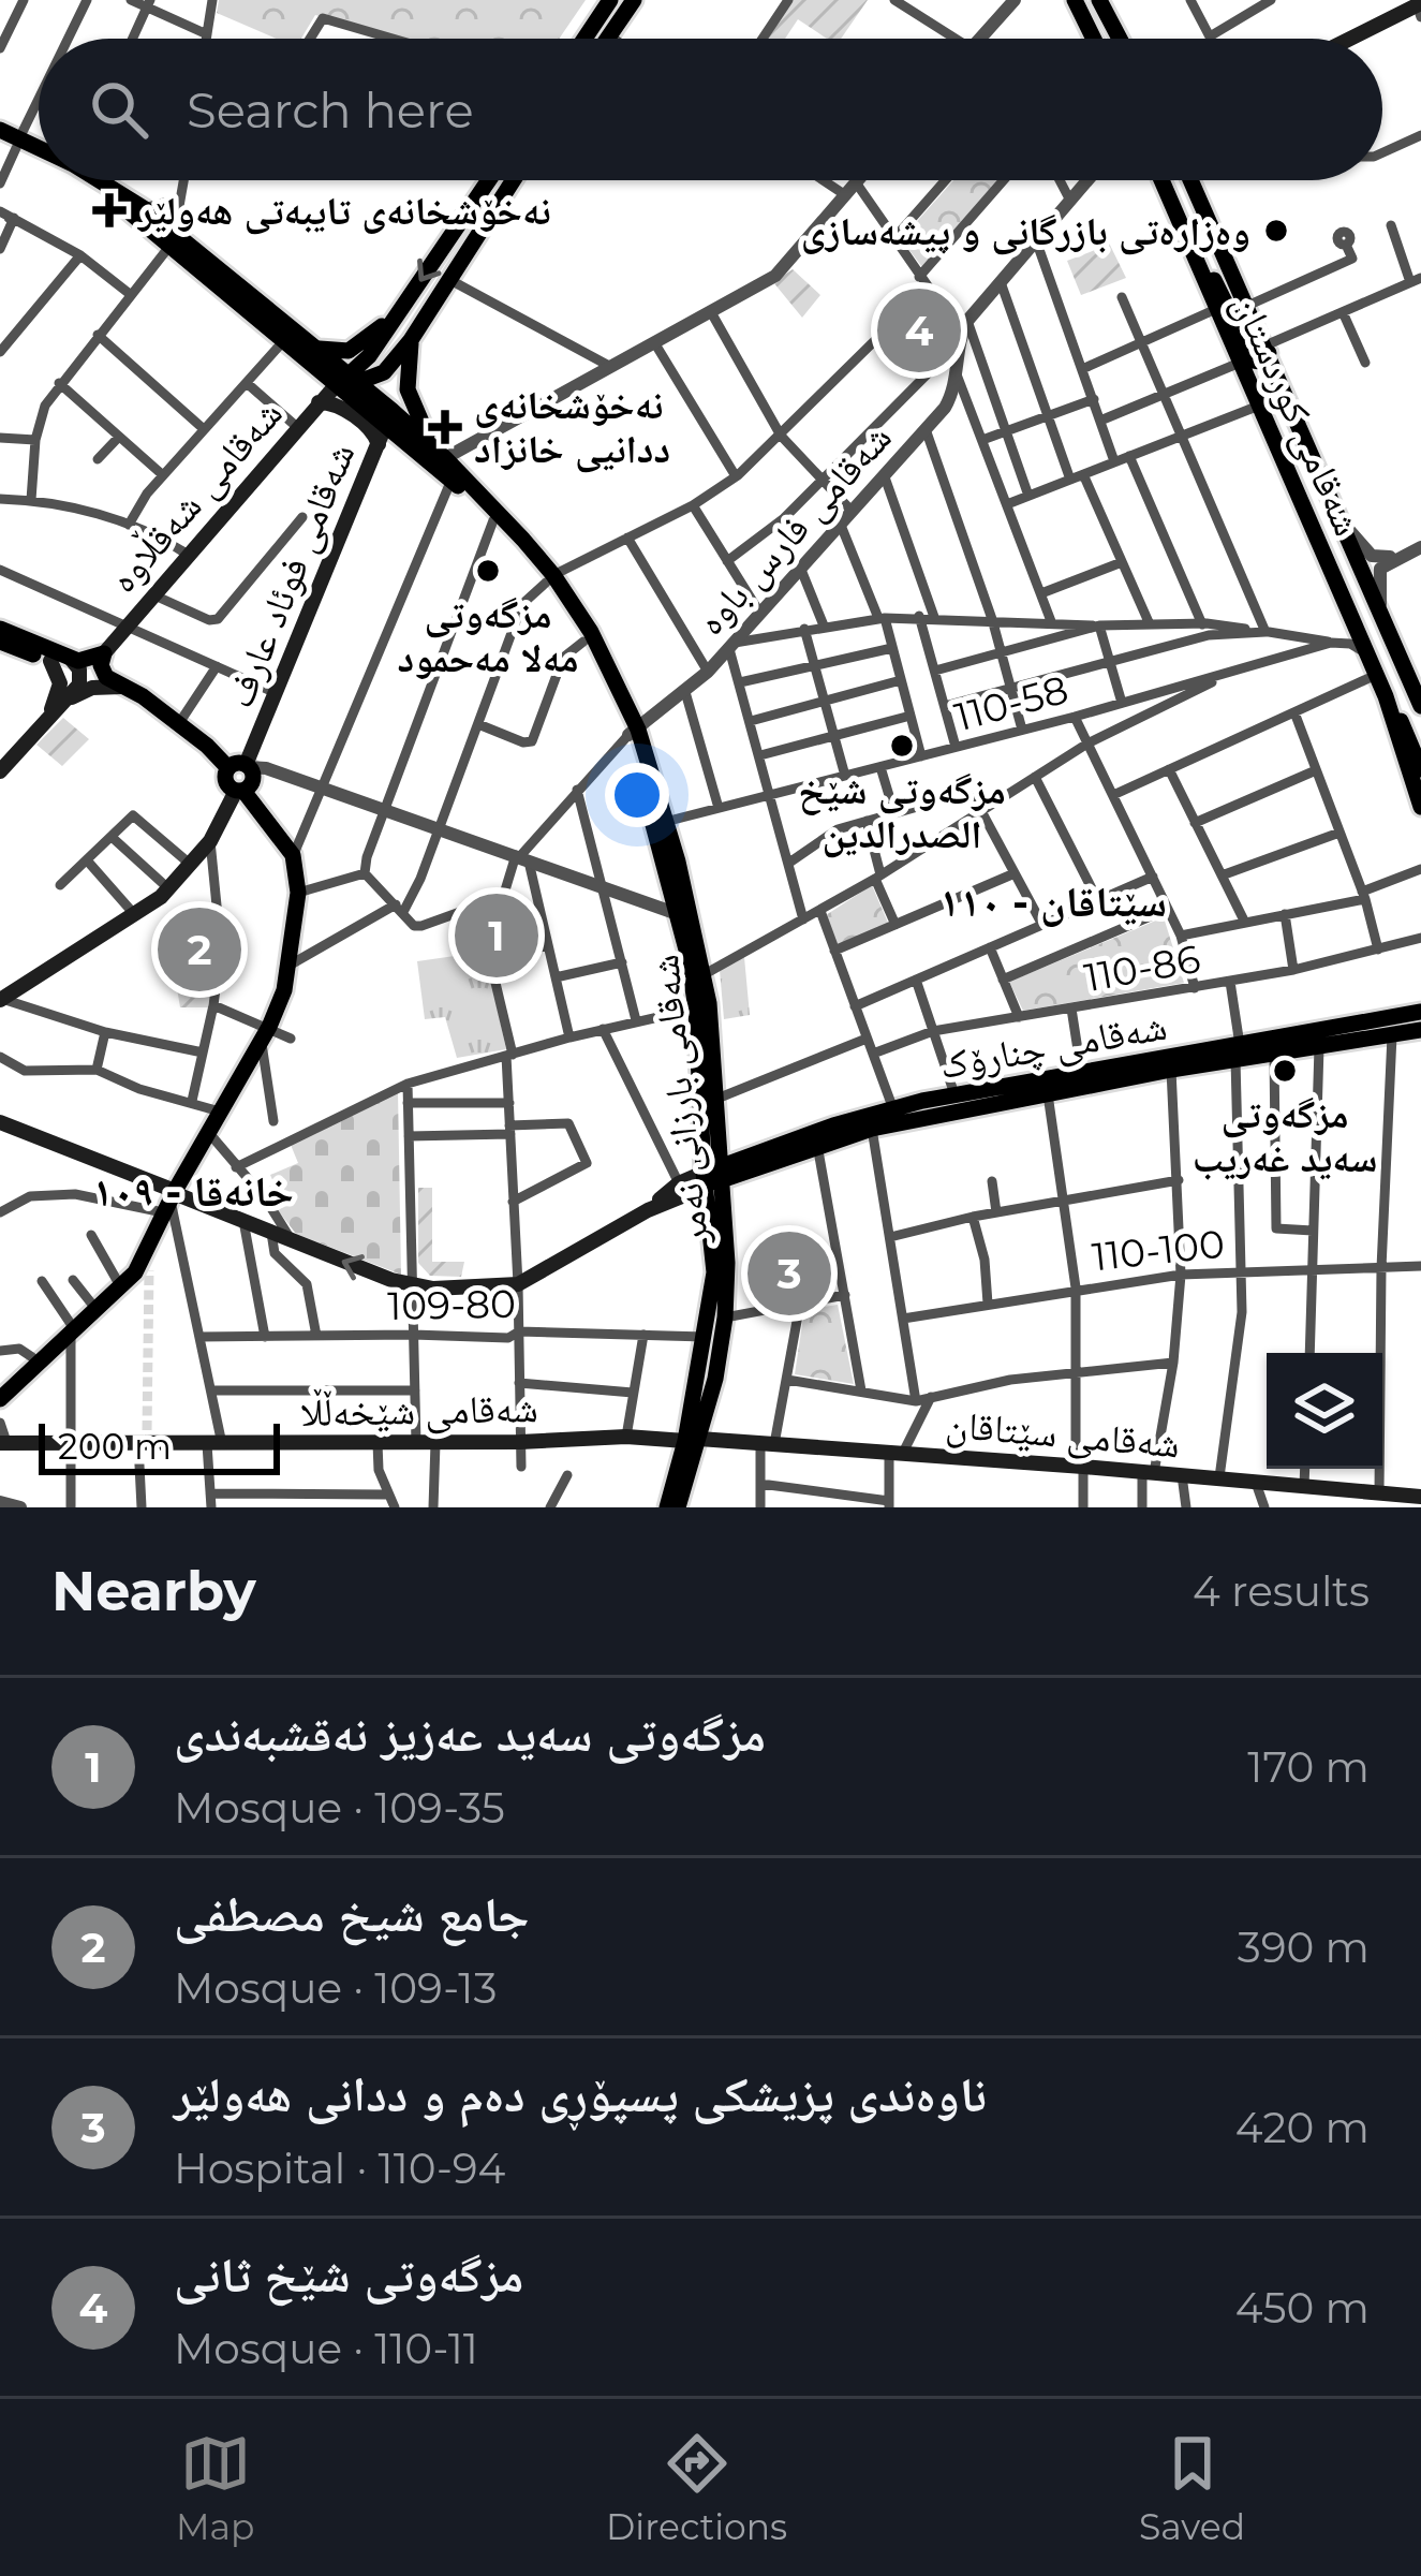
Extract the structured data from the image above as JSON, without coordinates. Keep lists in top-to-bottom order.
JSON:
{
  "streets": {
    "main road": [
      "شەقامی کوردستان",
      "شەقامی شەقڵاوە",
      "شەقامی فوئاد عارف",
      "شەقامی چنارۆک",
      "شەقامی بارزانی نەمر",
      "شەقامی شێخەڵڵا",
      "شەقامی سێتاقان"
    ],
    "street": [
      "شەقامی فارس باوە",
      "110-58",
      "110-86",
      "110-100",
      "109-80"
    ]
  },
  "crossings": [
    ["شەقامی فارس باوە", "شەقامی بارزانی نەمر"],
    ["110-58", "شەقامی بارزانی نەمر"],
    ["شەقامی چنارۆک", "شەقامی بارزانی نەمر"],
    ["شەقامی بارزانی نەمر", "شەقامی شێخەڵڵا"],
    ["شەقامی بارزانی نەمر", "شەقامی سێتاقان"],
    ["شەقامی شێخەڵڵا", "شەقامی سێتاقان"]
  ],
  "districts": ["سێتاقان - ١١٠", "خانەقا - ١٠٩"],
  "places": {
    "health": ["نەخۆشخانەی تایبەتی هەولێر", "نەخۆشخانەی ددانیی خانزاد"],
    "other": [
      "وەزارەتی بازرگانی و پیشەسازی",
      "مزگەوتی مەلا مەحمود",
      "مزگەوتی شێخ الصدرالدين",
      "مزگەوتی سەید غەریب"
    ]
  },
  "scale_bar": "200 m",
  "page": {
    "search": "Search here",
    "pins": [
      "4",
      "1",
      "2",
      "3"
    ],
    "scale": "200 m",
    "heading": ["Nearby", "4 results"],
    "list": [
      {
        "mark": "1",
        "name": "مزگەوتی سەید عەزیز نەقشبەندی",
        "note": "Mosque · 109-35",
        "value": "170 m"
      },
      {
        "mark": "2",
        "name": "جامع شيخ مصطفى",
        "note": "Mosque · 109-13",
        "value": "390 m"
      },
      {
        "mark": "3",
        "name": "ناوەندی پزیشکی پسپۆڕی دەم و ددانی هەولێر",
        "note": "Hospital · 110-94",
        "value": "420 m"
      },
      {
        "mark": "4",
        "name": "مزگەوتی شێخ ثانی",
        "note": "Mosque · 110-11",
        "value": "450 m"
      }
    ],
    "nav": ["Map", "Directions", "Saved"]
  }
}
